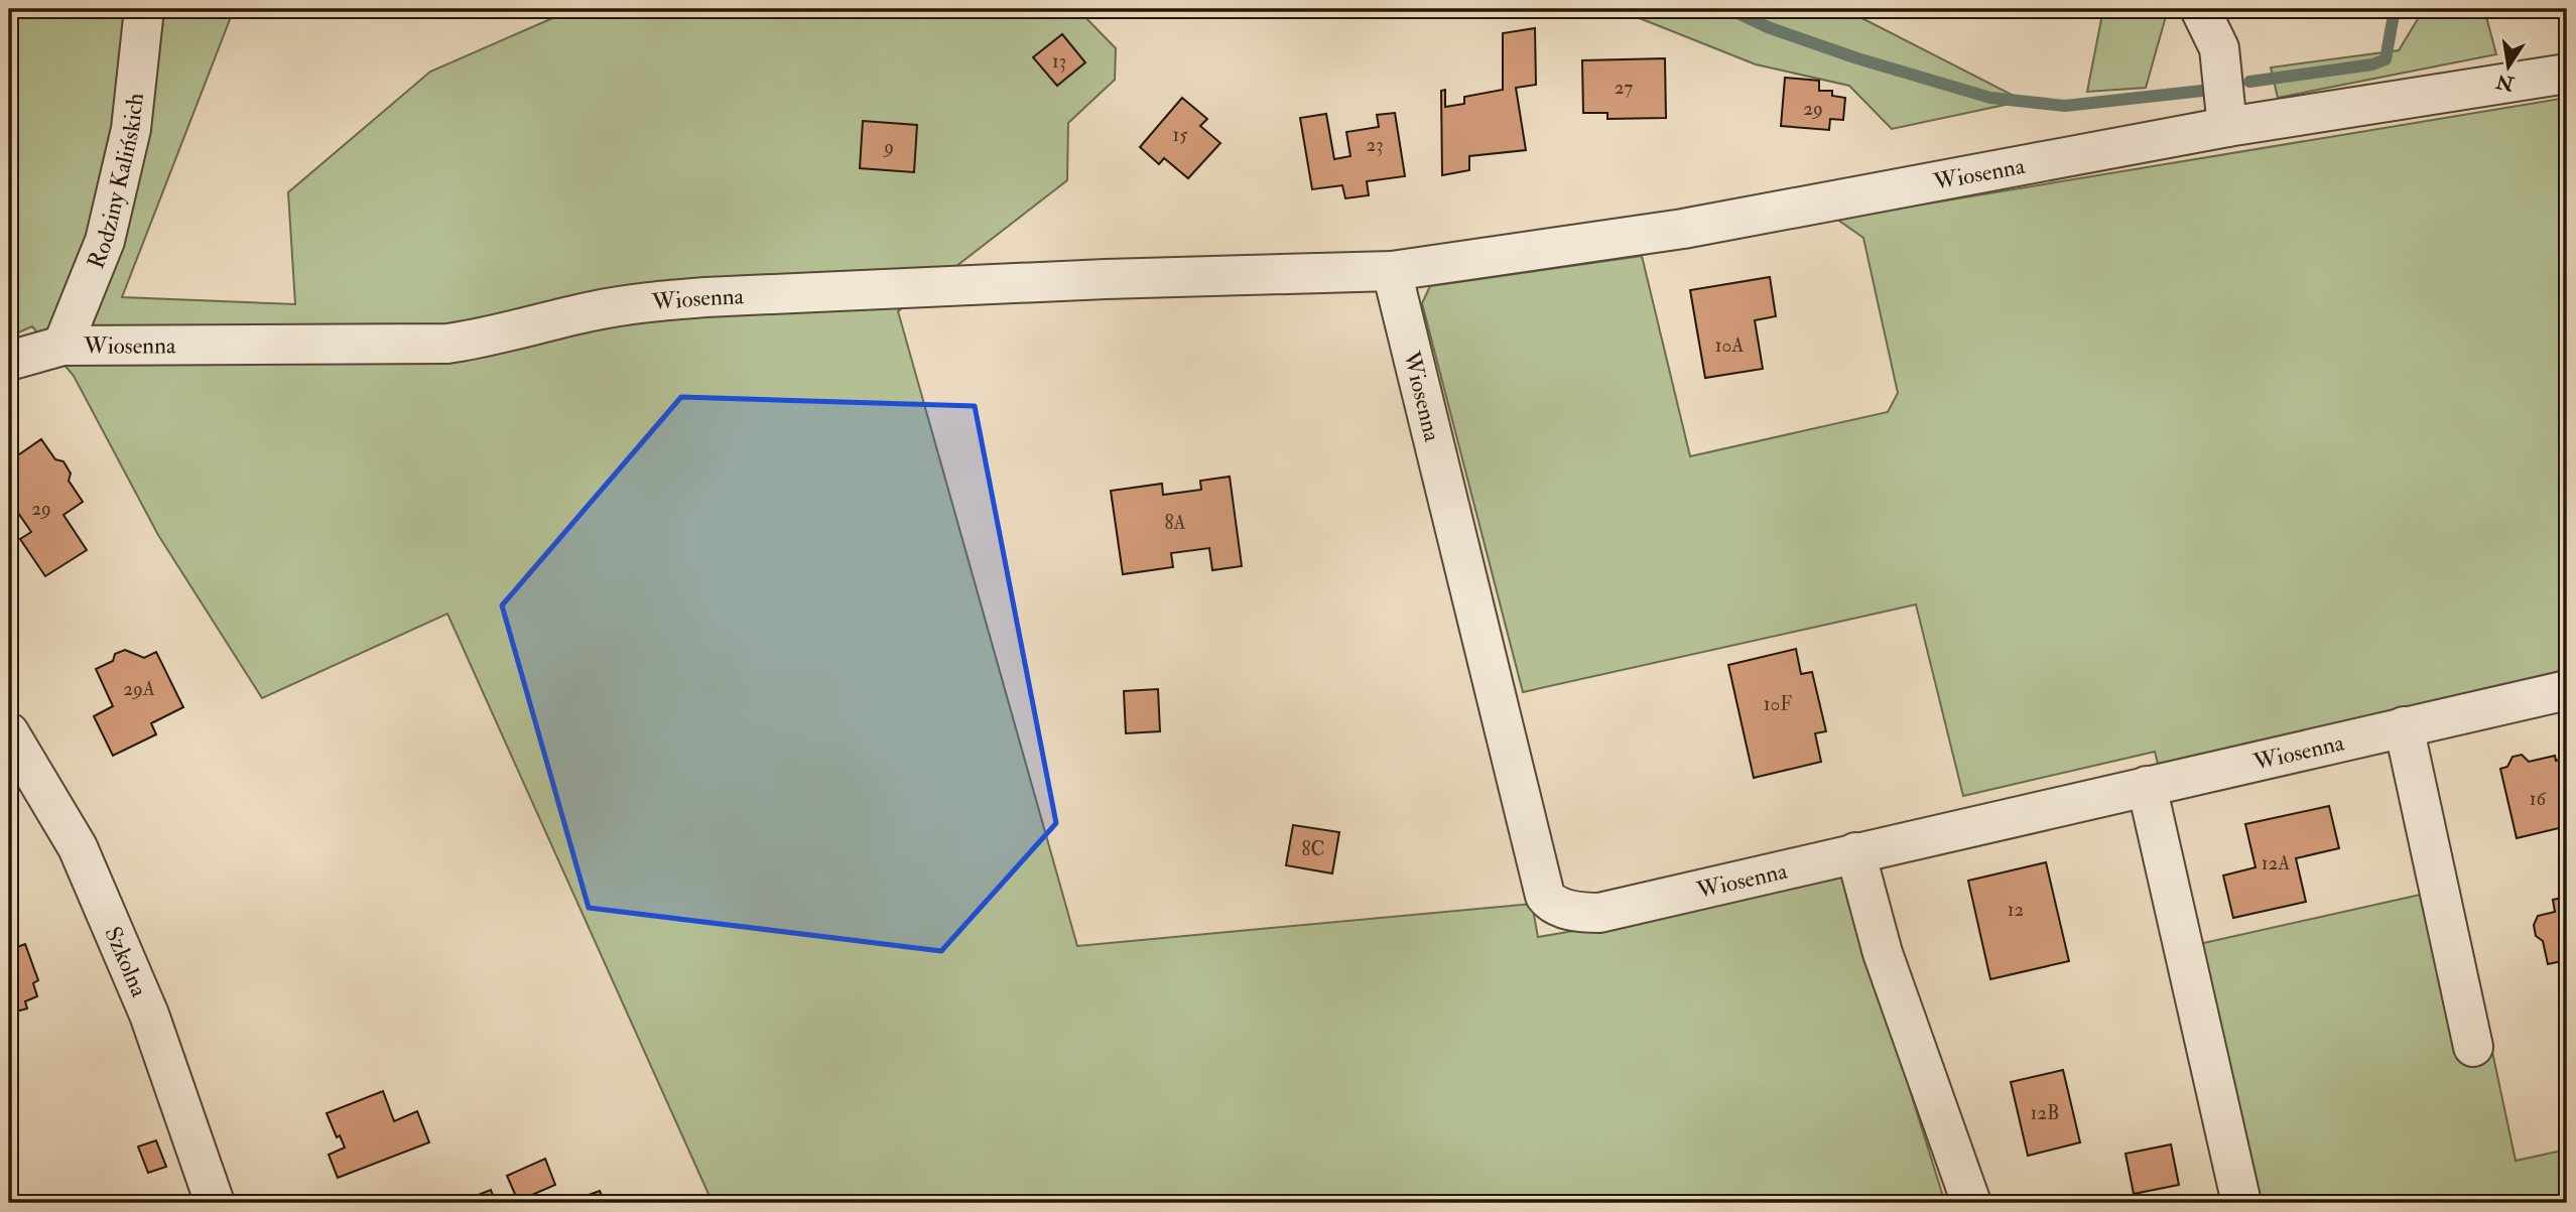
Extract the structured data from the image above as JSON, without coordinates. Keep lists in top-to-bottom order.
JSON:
{
  "streets": {
    "street": ["Wiosenna", "Rodziny Kalińskich", "Szkolna"]
  },
  "crossings": [
    ["Wiosenna", "Rodziny Kalińskich"]
  ],
  "house_numbers": [
    "13",
    "27",
    "29",
    "15",
    "23",
    "9",
    "10A",
    "29",
    "8A",
    "29A",
    "10F",
    "16",
    "8C",
    "12A",
    "12",
    "12B"
  ],
  "north": "bottom"
}
